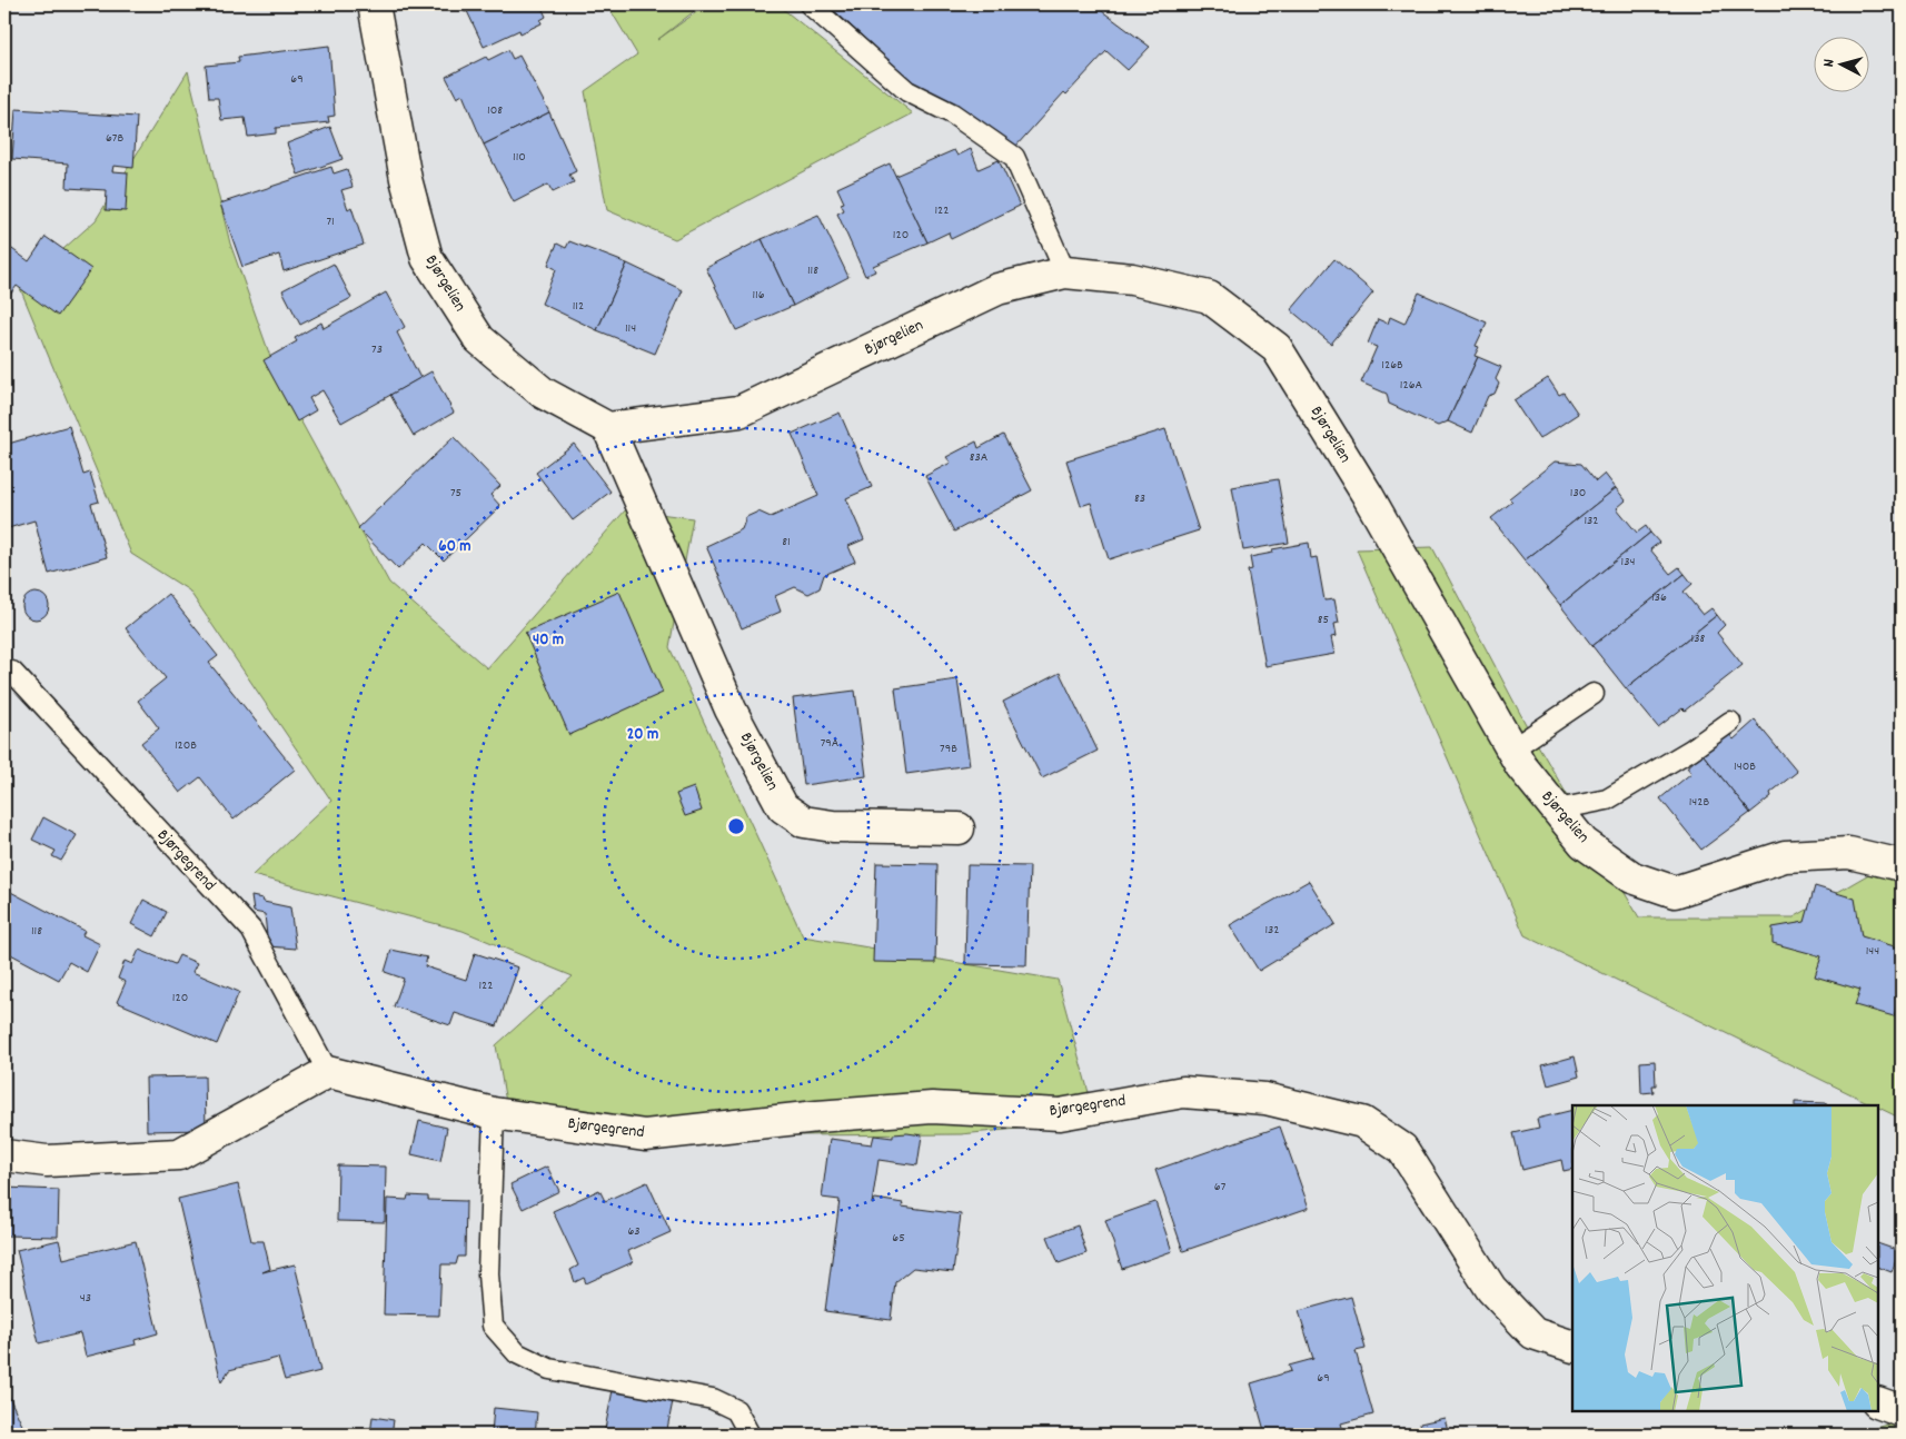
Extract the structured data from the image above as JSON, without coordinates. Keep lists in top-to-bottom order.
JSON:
{
  "streets": {
    "street": ["Bjørgelien", "Bjørgegrend"]
  },
  "house_numbers": [
    "69",
    "108",
    "67B",
    "110",
    "122",
    "71",
    "120",
    "118",
    "116",
    "112",
    "114",
    "73",
    "126B",
    "126A",
    "83A",
    "75",
    "130",
    "83",
    "132",
    "81",
    "134",
    "136",
    "85",
    "138",
    "79A",
    "120B",
    "79B",
    "140B",
    "142B",
    "132",
    "118",
    "144",
    "122",
    "120",
    "67",
    "63",
    "65",
    "43",
    "69"
  ],
  "north": "left",
  "rings": ["60 m", "40 m", "20 m"]
}
